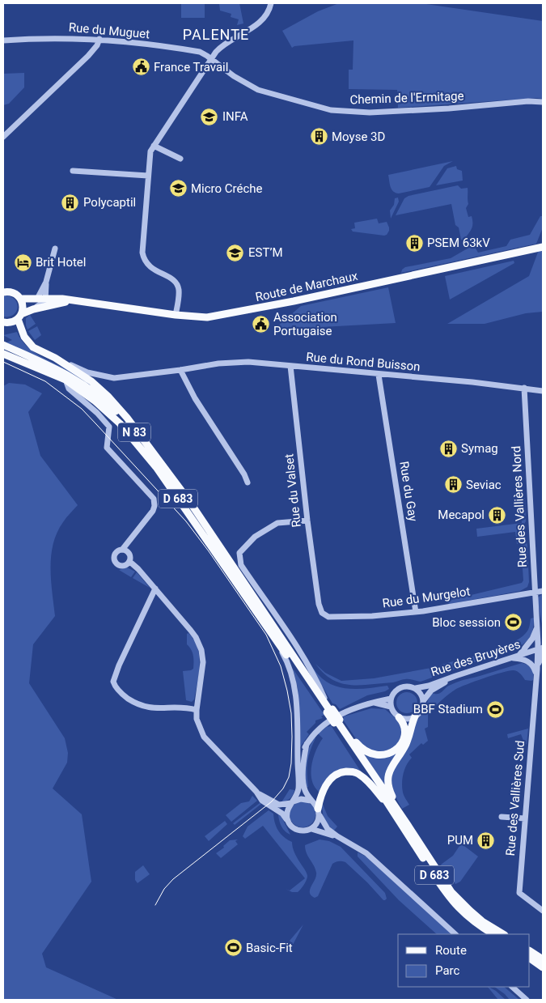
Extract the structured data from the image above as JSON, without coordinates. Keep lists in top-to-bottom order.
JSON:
{
  "streets": {
    "main road": ["Route de Marchaux", "N 83", "D 683"],
    "street": [
      "Rue du Muguet",
      "Chemin de l'Ermitage",
      "Rue du Rond Buisson",
      "Rue du Valset",
      "Rue du Gay",
      "Rue des Vallières Nord",
      "Rue du Murgelot",
      "Rue des Bruyères",
      "Rue des Vallières Sud"
    ]
  },
  "crossings": [
    ["Rue du Muguet", "Chemin de l'Ermitage"],
    ["Route de Marchaux", "D 683"],
    ["Rue du Rond Buisson", "Rue du Valset"],
    ["Rue du Rond Buisson", "Rue du Gay"],
    ["Rue du Rond Buisson", "D 683"],
    ["Rue du Rond Buisson", "Rue des Vallières Nord"],
    ["N 83", "D 683"],
    ["Rue du Valset", "Rue du Murgelot"],
    ["Rue du Gay", "Rue du Murgelot"],
    ["Rue des Vallières Nord", "Rue du Murgelot"],
    ["Rue des Vallières Nord", "Rue des Bruyères"],
    ["Rue des Vallières Nord", "Rue des Vallières Sud"],
    ["Rue des Bruyères", "Rue des Vallières Sud"]
  ],
  "districts": ["PALENTE"],
  "places": {
    "public building": ["France Travail", "Association Portugaise"],
    "school or university": ["INFA", "Micro Créche", "EST’M"],
    "building": [
      "Moyse 3D",
      "Polycaptil",
      "PSEM 63kV",
      "Symag",
      "Seviac",
      "Mecapol",
      "PUM"
    ],
    "hotel": ["Brit Hotel"],
    "sports": ["Bloc session", "BBF Stadium", "Basic-Fit"]
  },
  "legend": ["Route", "Parc"]
}
